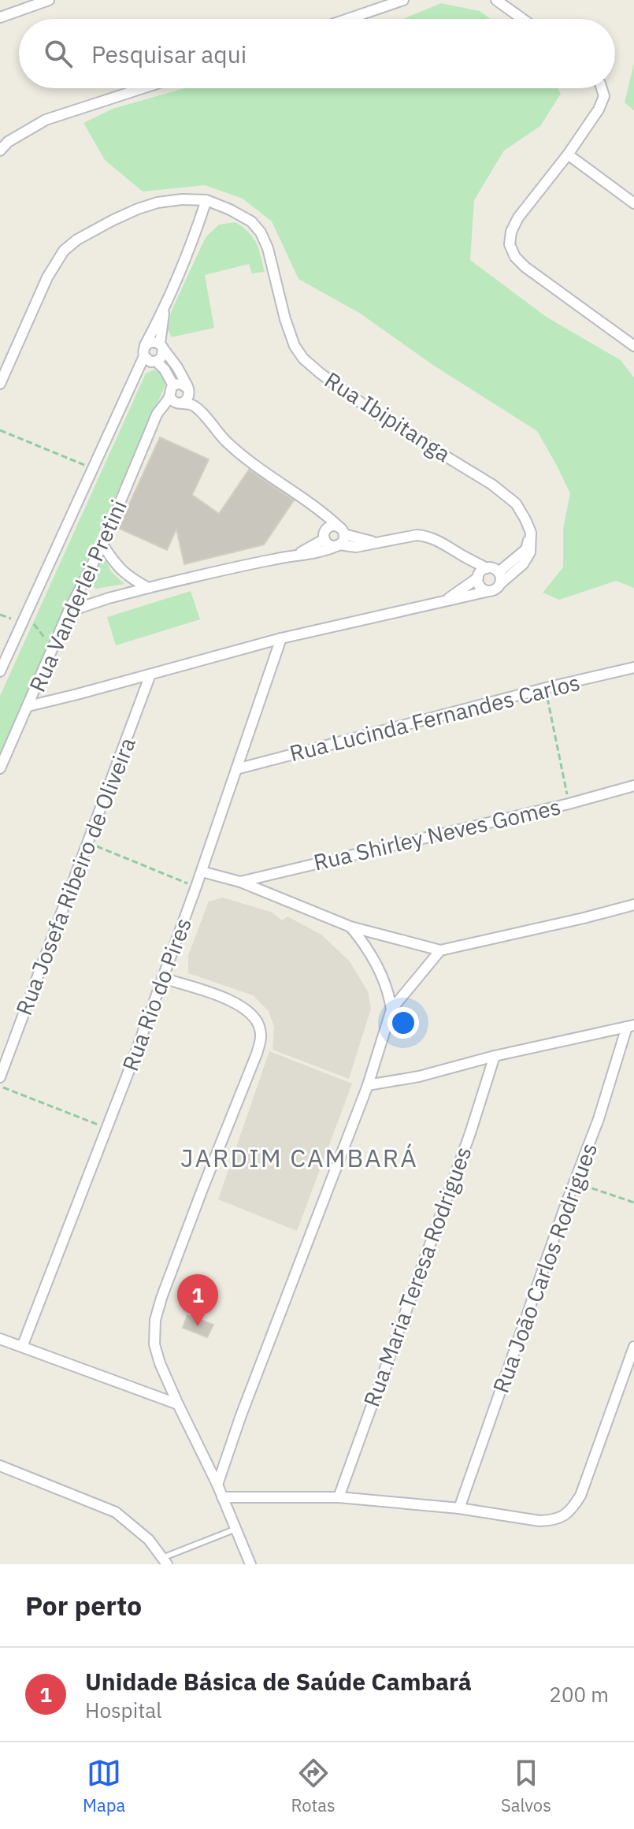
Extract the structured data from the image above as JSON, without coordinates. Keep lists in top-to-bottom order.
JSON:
{
  "streets": {
    "street": [
      "Rua Ibipitanga",
      "Rua Vanderlei Pretini",
      "Rua Lucinda Fernandes Carlos",
      "Rua Shirley Neves Gomes",
      "Rua Josefa Ribeiro de Oliveira",
      "Rua Rio do Pires",
      "Rua João Carlos Rodrigues",
      "Rua Maria Teresa Rodrigues"
    ]
  },
  "crossings": [
    ["Rua Lucinda Fernandes Carlos", "Rua Rio do Pires"]
  ],
  "districts": ["JARDIM CAMBARÁ"],
  "page": {
    "search": "Pesquisar aqui",
    "pins": "1",
    "heading": "Por perto",
    "list": [
      {
        "mark": "1",
        "name": "Unidade Básica de Saúde Cambará",
        "note": "Hospital",
        "value": "200 m"
      }
    ],
    "nav": ["Mapa", "Rotas", "Salvos"]
  }
}
